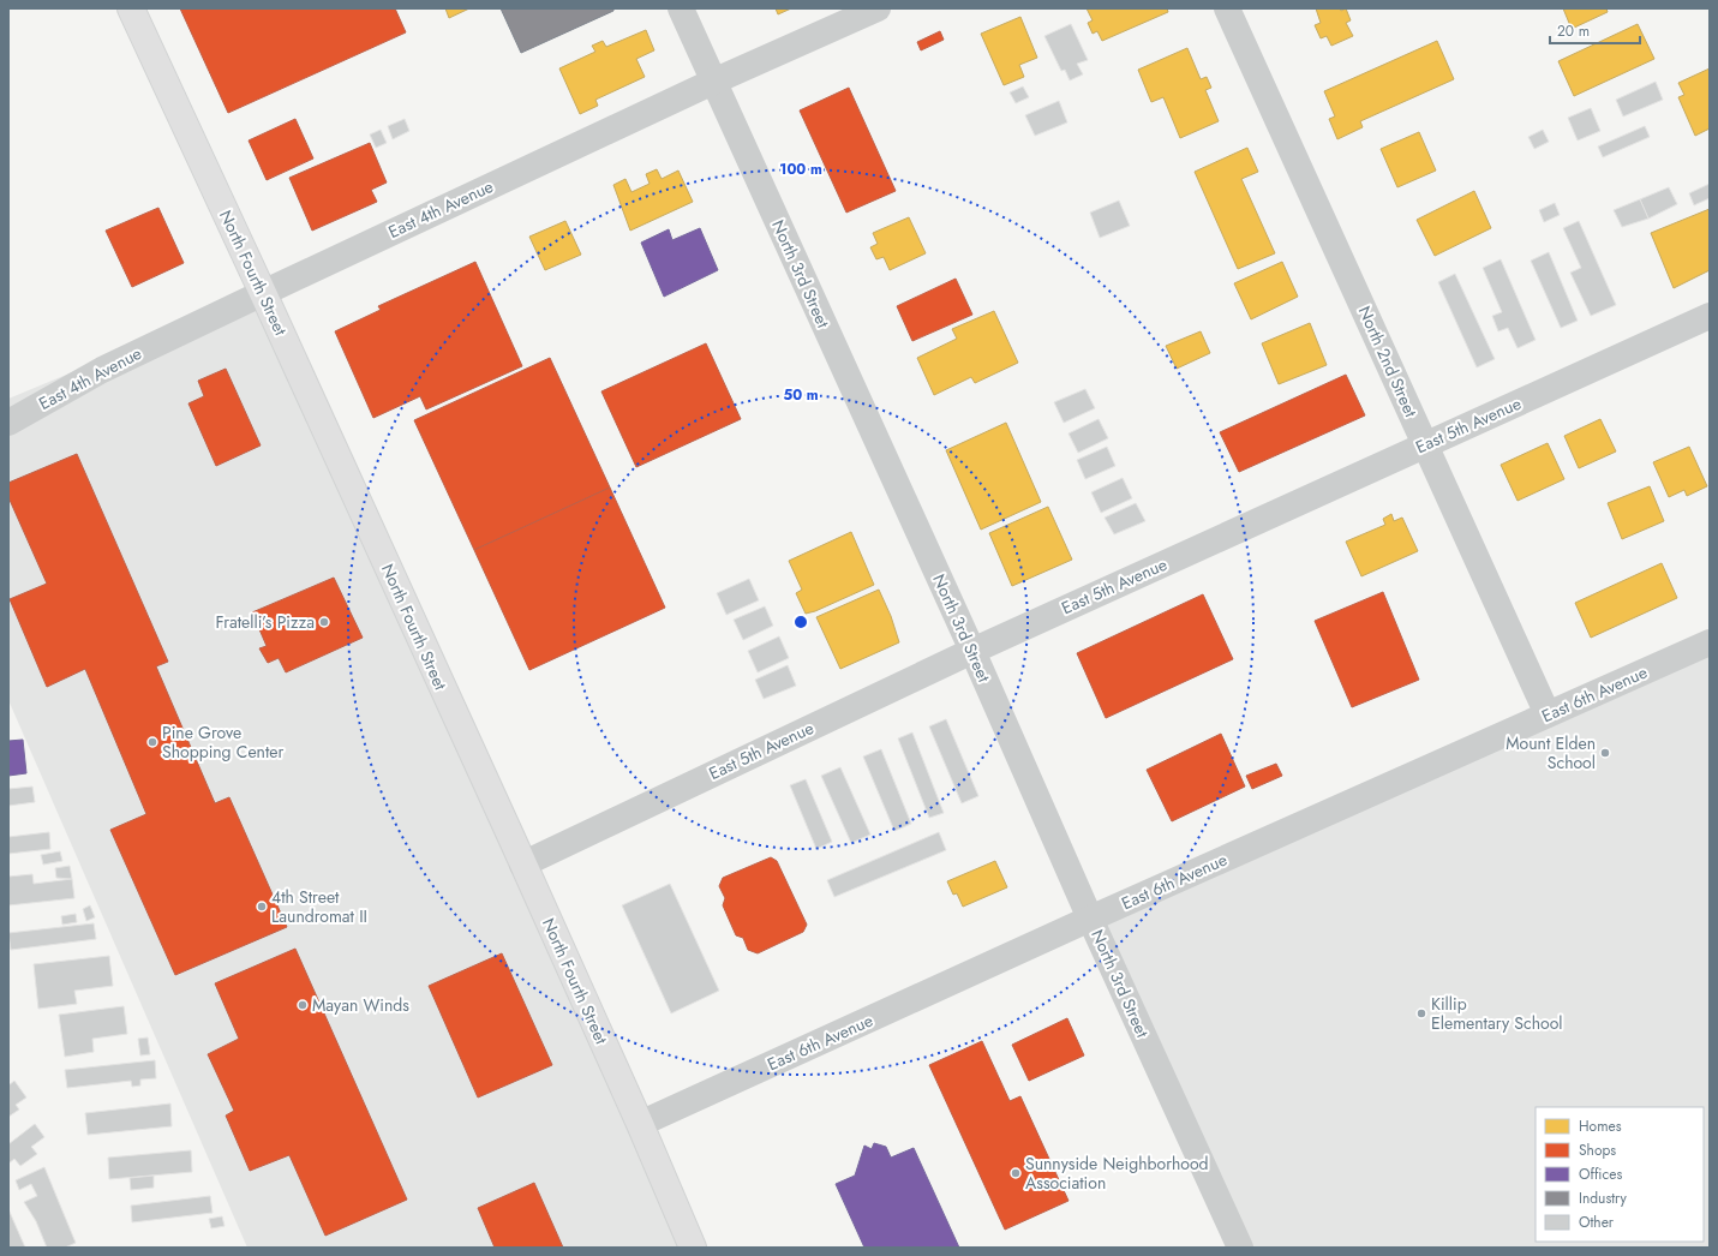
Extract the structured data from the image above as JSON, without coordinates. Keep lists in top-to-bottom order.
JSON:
{
  "streets": {
    "main road": ["North Fourth Street"],
    "street": [
      "East 4th Avenue",
      "North 3rd Street",
      "North 2nd Street",
      "East 5th Avenue",
      "East 6th Avenue"
    ]
  },
  "crossings": [
    ["East 4th Avenue", "North Fourth Street"],
    ["East 4th Avenue", "North 3rd Street"],
    ["North Fourth Street", "East 5th Avenue"],
    ["North Fourth Street", "East 6th Avenue"],
    ["North 3rd Street", "East 5th Avenue"],
    ["North 3rd Street", "East 6th Avenue"],
    ["North 2nd Street", "East 5th Avenue"],
    ["North 2nd Street", "East 6th Avenue"]
  ],
  "places": [
    "Fratelli’s Pizza",
    "Pine Grove Shopping Center",
    "Mount Elden School",
    "4th Street Laundromat II",
    "Mayan Winds",
    "Killip Elementary School",
    "Sunnyside Neighborhood Association"
  ],
  "legend": [
    "Homes",
    "Shops",
    "Offices",
    "Industry",
    "Other"
  ],
  "scale_bar": "20 m",
  "rings": ["100 m", "50 m"]
}
